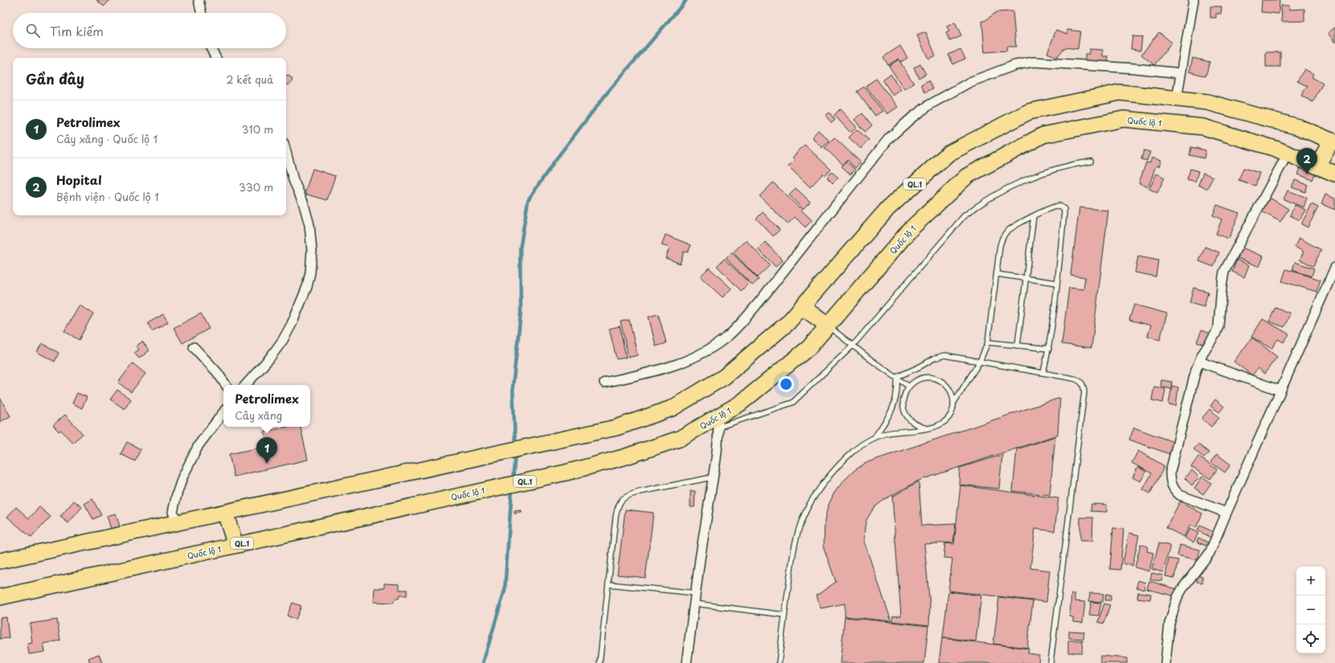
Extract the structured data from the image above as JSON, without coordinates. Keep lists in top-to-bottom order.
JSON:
{
  "streets": {
    "highway": ["Quốc lộ 1", "QL.1"]
  },
  "page": {
    "search": "Tìm kiếm",
    "heading": ["Gần đây", "2 kết quả"],
    "list": [
      {
        "mark": "1",
        "name": "Petrolimex",
        "note": "Cây xăng · Quốc lộ 1",
        "value": "310 m"
      },
      {
        "mark": "2",
        "name": "Hopital",
        "note": "Bệnh viện · Quốc lộ 1",
        "value": "330 m"
      }
    ],
    "pins": ["2", "1"],
    "popup": ["Petrolimex", "Cây xăng"],
    "map_buttons": ["+", "−"]
  }
}
